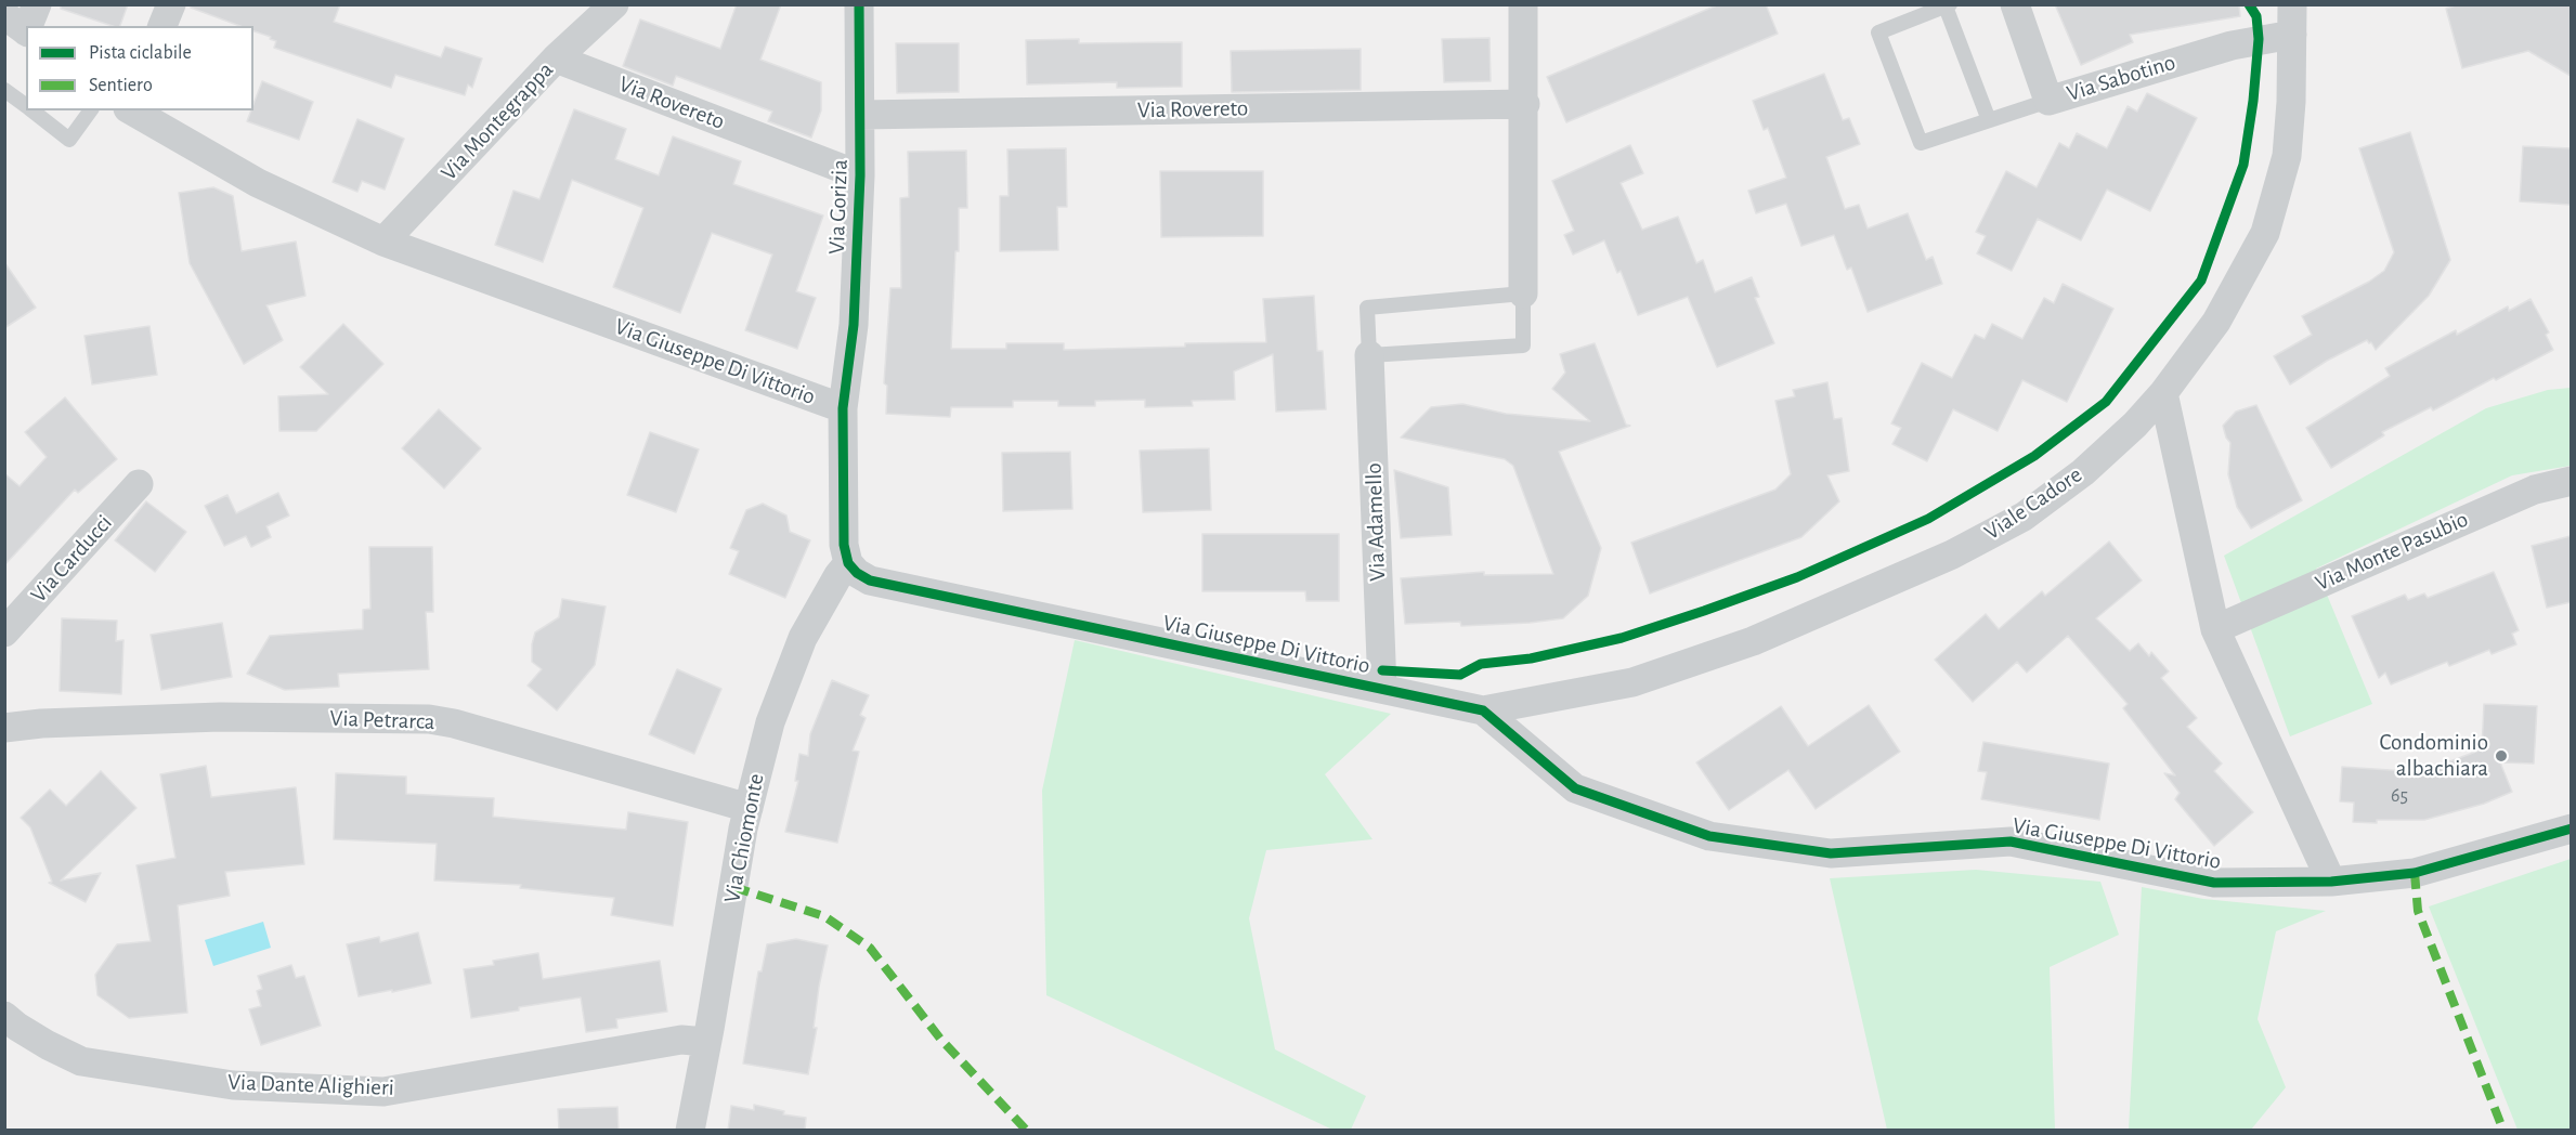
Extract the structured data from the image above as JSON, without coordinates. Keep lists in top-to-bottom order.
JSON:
{
  "streets": {
    "street": [
      "Via Sabotino",
      "Via Rovereto",
      "Via Montegrappa",
      "Via Gorizia",
      "Via Giuseppe Di Vittorio",
      "Viale Cadore",
      "Via Adamello",
      "Via Monte Pasubio",
      "Via Carducci",
      "Via Petrarca",
      "Via Chiomonte",
      "Via Dante Alighieri"
    ]
  },
  "crossings": [
    ["Via Sabotino", "Viale Cadore"],
    ["Via Rovereto", "Via Montegrappa"],
    ["Via Rovereto", "Via Gorizia"],
    ["Via Montegrappa", "Via Giuseppe Di Vittorio"],
    ["Via Gorizia", "Via Giuseppe Di Vittorio"],
    ["Via Giuseppe Di Vittorio", "Viale Cadore"],
    ["Via Giuseppe Di Vittorio", "Via Adamello"],
    ["Via Giuseppe Di Vittorio", "Via Chiomonte"],
    ["Via Petrarca", "Via Chiomonte"],
    ["Via Chiomonte", "Via Dante Alighieri"]
  ],
  "places": ["Condominio albachiara"],
  "house_numbers": ["65"],
  "legend": ["Pista ciclabile", "Sentiero"]
}
